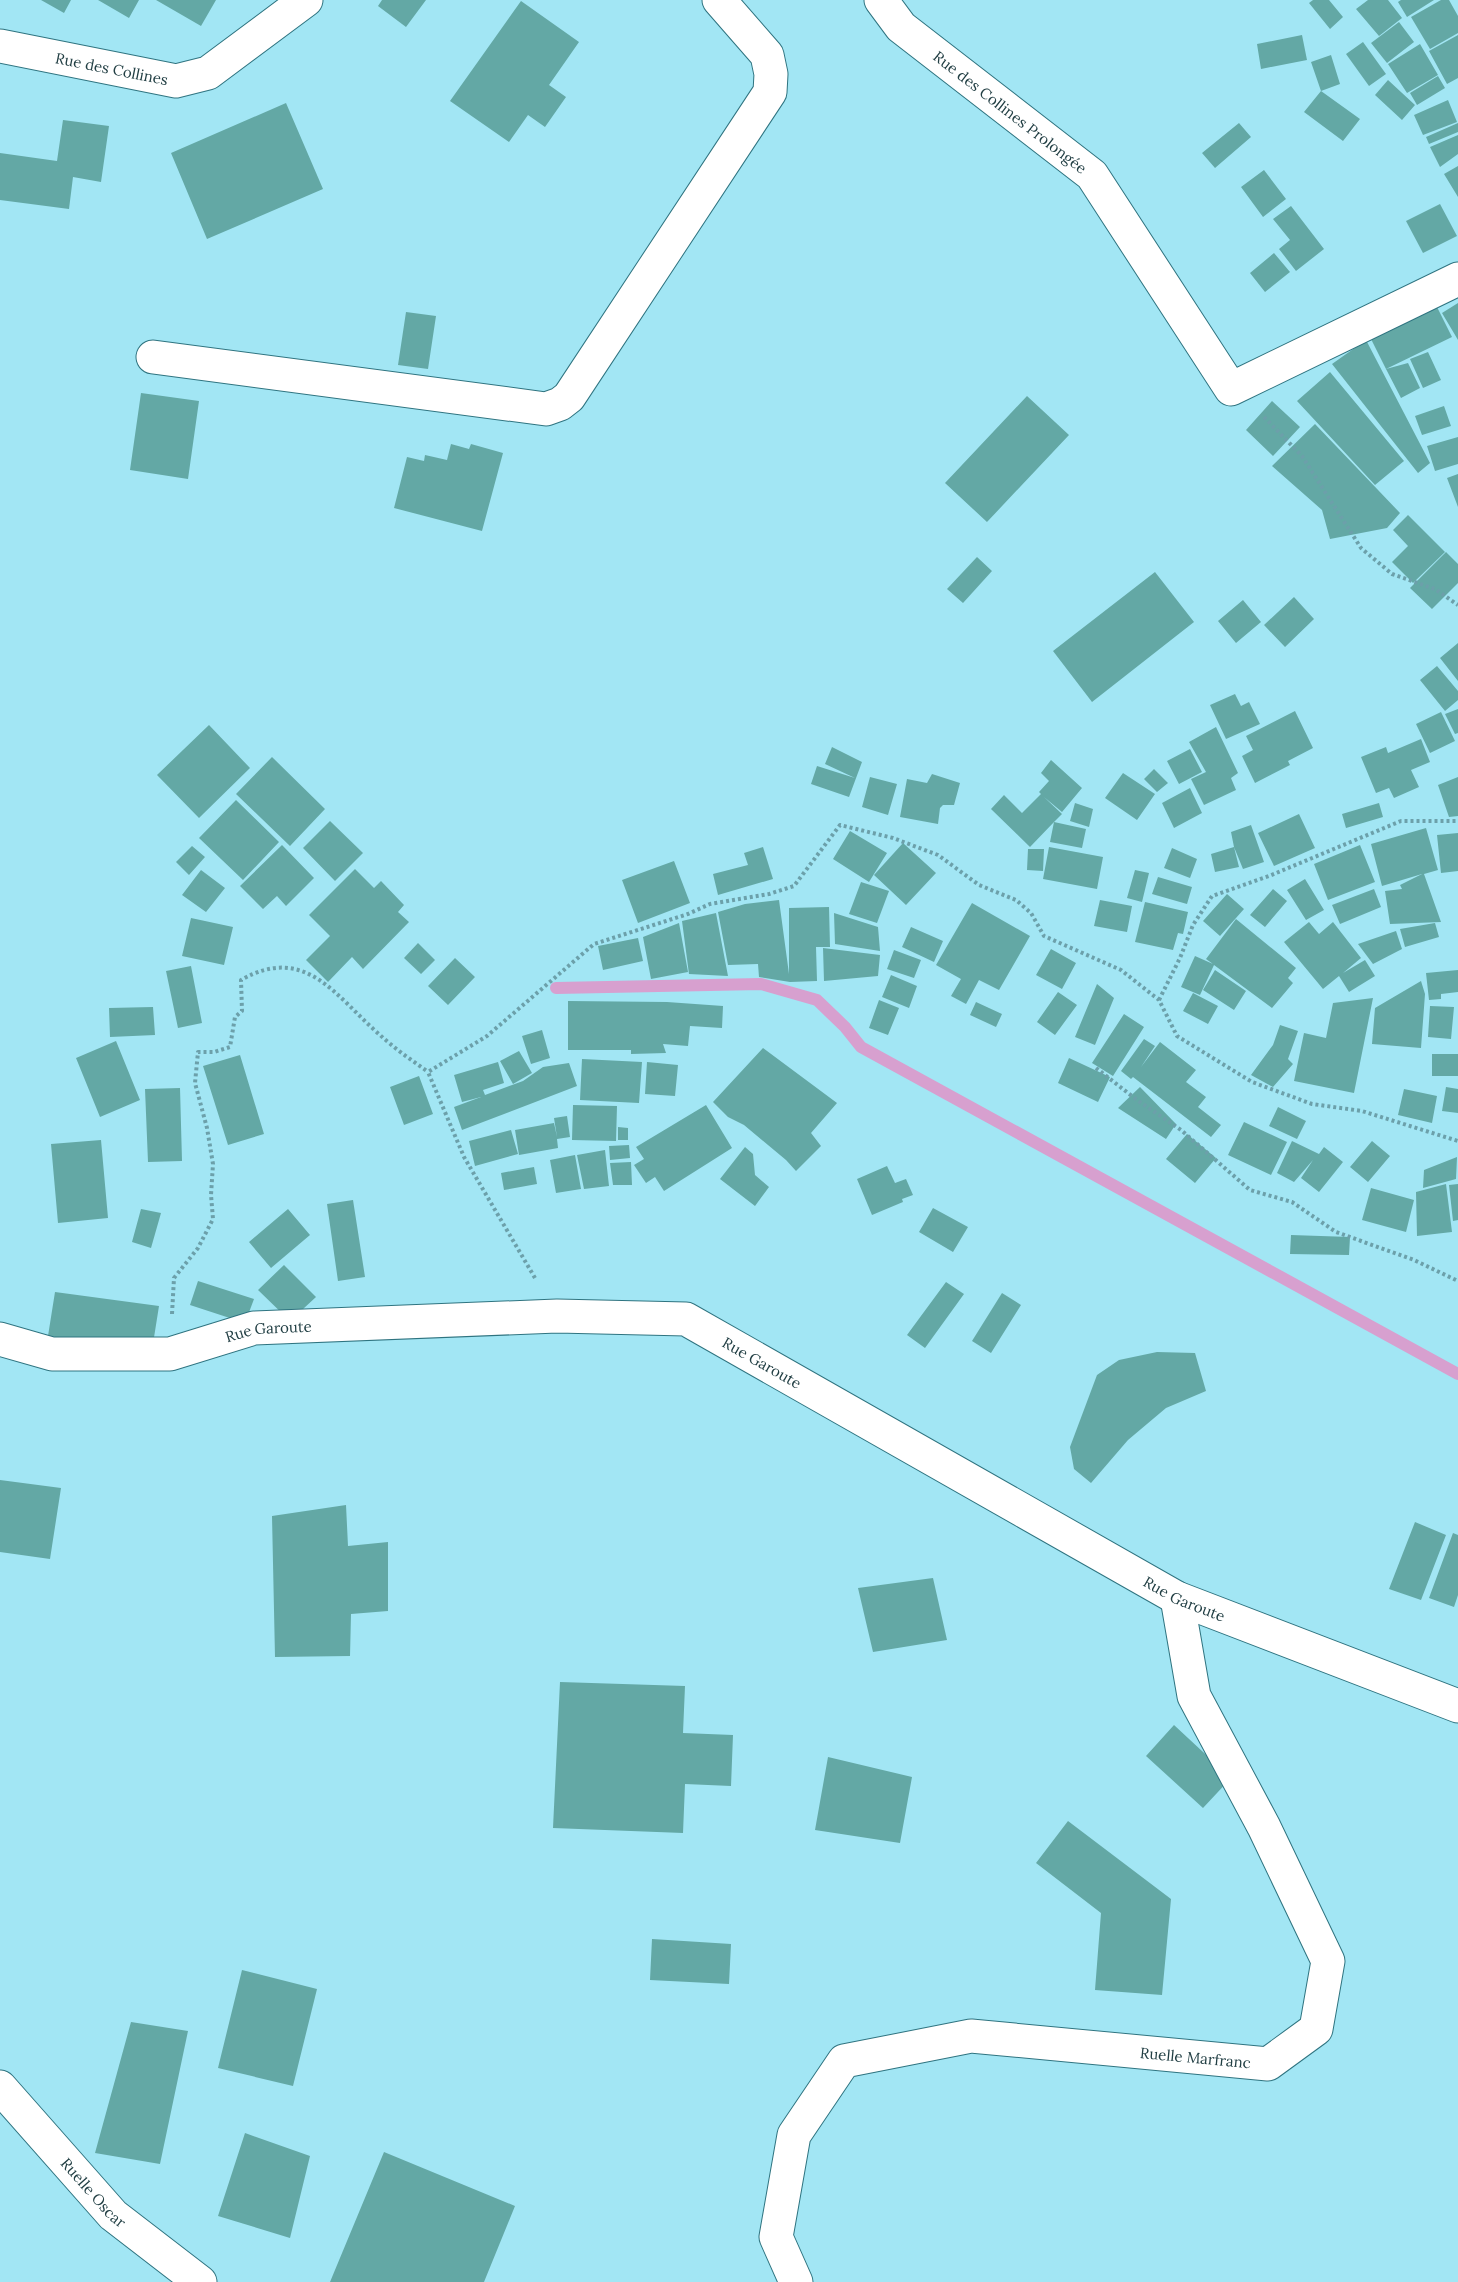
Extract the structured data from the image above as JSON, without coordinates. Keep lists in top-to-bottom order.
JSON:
{
  "streets": {
    "street": [
      "Rue des Collines",
      "Rue des Collines Prolongée",
      "Rue Garoute",
      "Ruelle Marfranc",
      "Ruelle Oscar"
    ]
  },
  "crossings": [
    ["Rue Garoute", "Ruelle Marfranc"]
  ]
}
